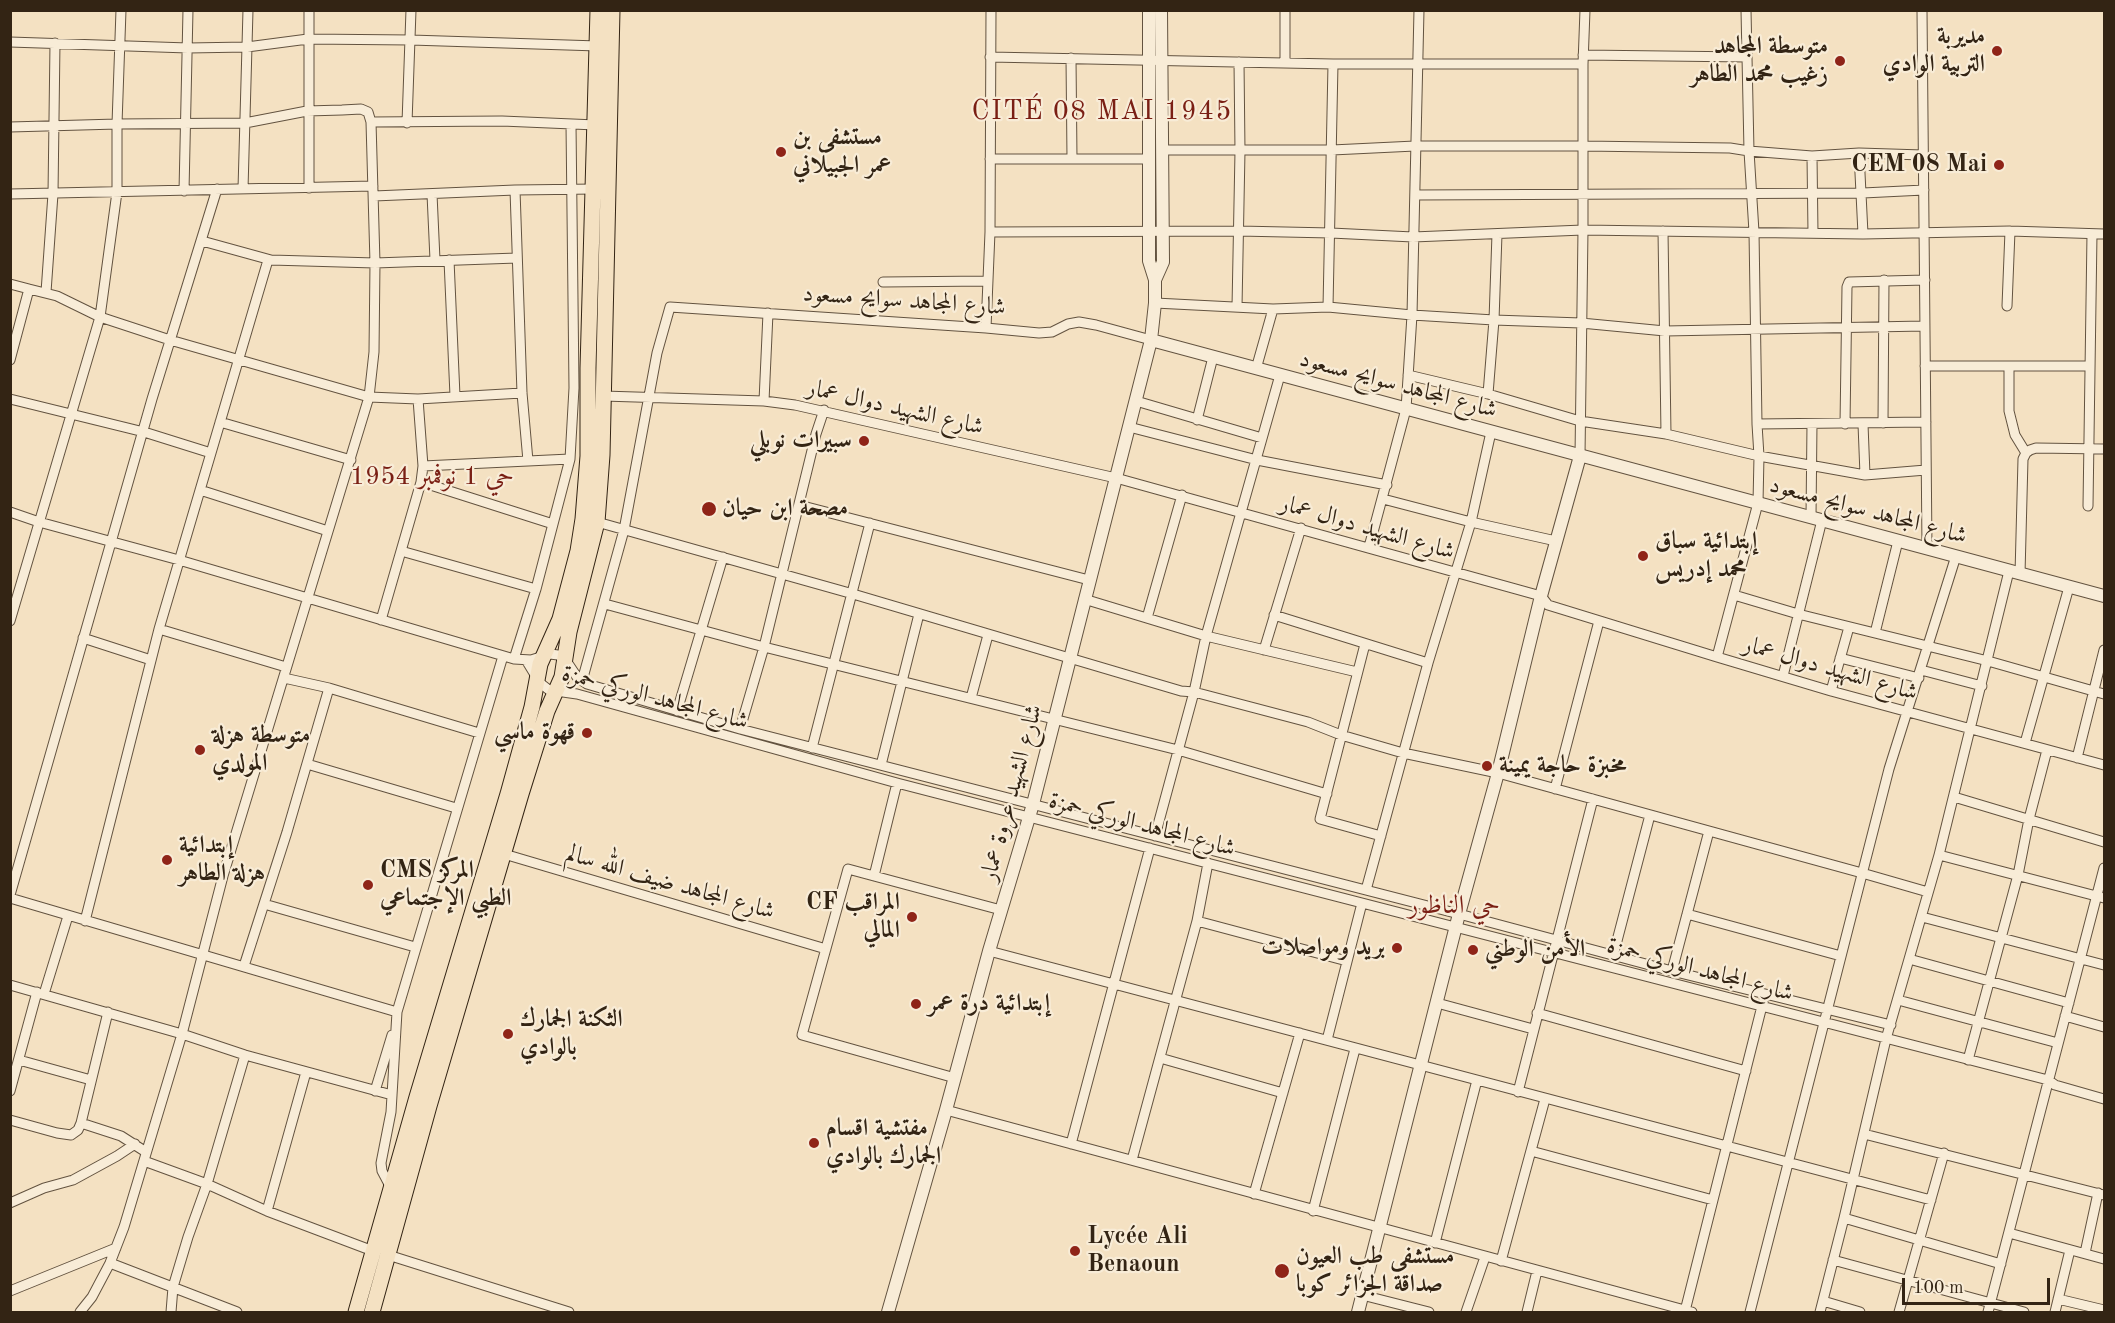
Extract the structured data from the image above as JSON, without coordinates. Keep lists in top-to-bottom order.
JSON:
{
  "streets": {
    "street": [
      "شارع المجاهد سوايح مسعود",
      "شارع الشهيد دوال عمار",
      "شارع المجاهد الوركي حمزة",
      "شارع الشهيد عروة عمار",
      "شارع المجاهد ضيف الله سالم"
    ]
  },
  "crossings": [
    ["شارع المجاهد سوايح مسعود", "شارع الشهيد دوال عمار"],
    ["شارع المجاهد سوايح مسعود", "شارع الشهيد عروة عمار"],
    ["شارع الشهيد دوال عمار", "شارع الشهيد عروة عمار"],
    ["شارع المجاهد الوركي حمزة", "شارع الشهيد عروة عمار"]
  ],
  "districts": ["CITÉ 08 MAI 1945", "حي 1 نوفمبر 1954", "حي الناظور"],
  "places": [
    "مديربة التربية الوادي",
    "متوسطة المجاهد زغيب محمد الطاهر",
    "مستشفى بن عمر الجبيلاني",
    "CEM 08 Mai",
    "سبيرات نوبلي",
    "مصحة ابن حيان",
    "إبتدائية سباق محمد إدريس",
    "قهوة ماسي",
    "متوسطة هزلة المولدي",
    "مخبزة حاجة يمينة",
    "إبتدائية هزلة الطاهر",
    "CMS المركز الطبي الإجتماعي",
    "CF المراقب المالي",
    "بريد ومواصلات",
    "الأمن الوطني",
    "إبتدائية درة عمر",
    "الثكنة الجمارك بالوادي",
    "مفتشية اقسام الجمارك بالوادي",
    "Lycée Ali Benaoun",
    "مستشفى طب العيون صداقة الجزائر كوبا"
  ],
  "scale_bar": "100 m"
}
